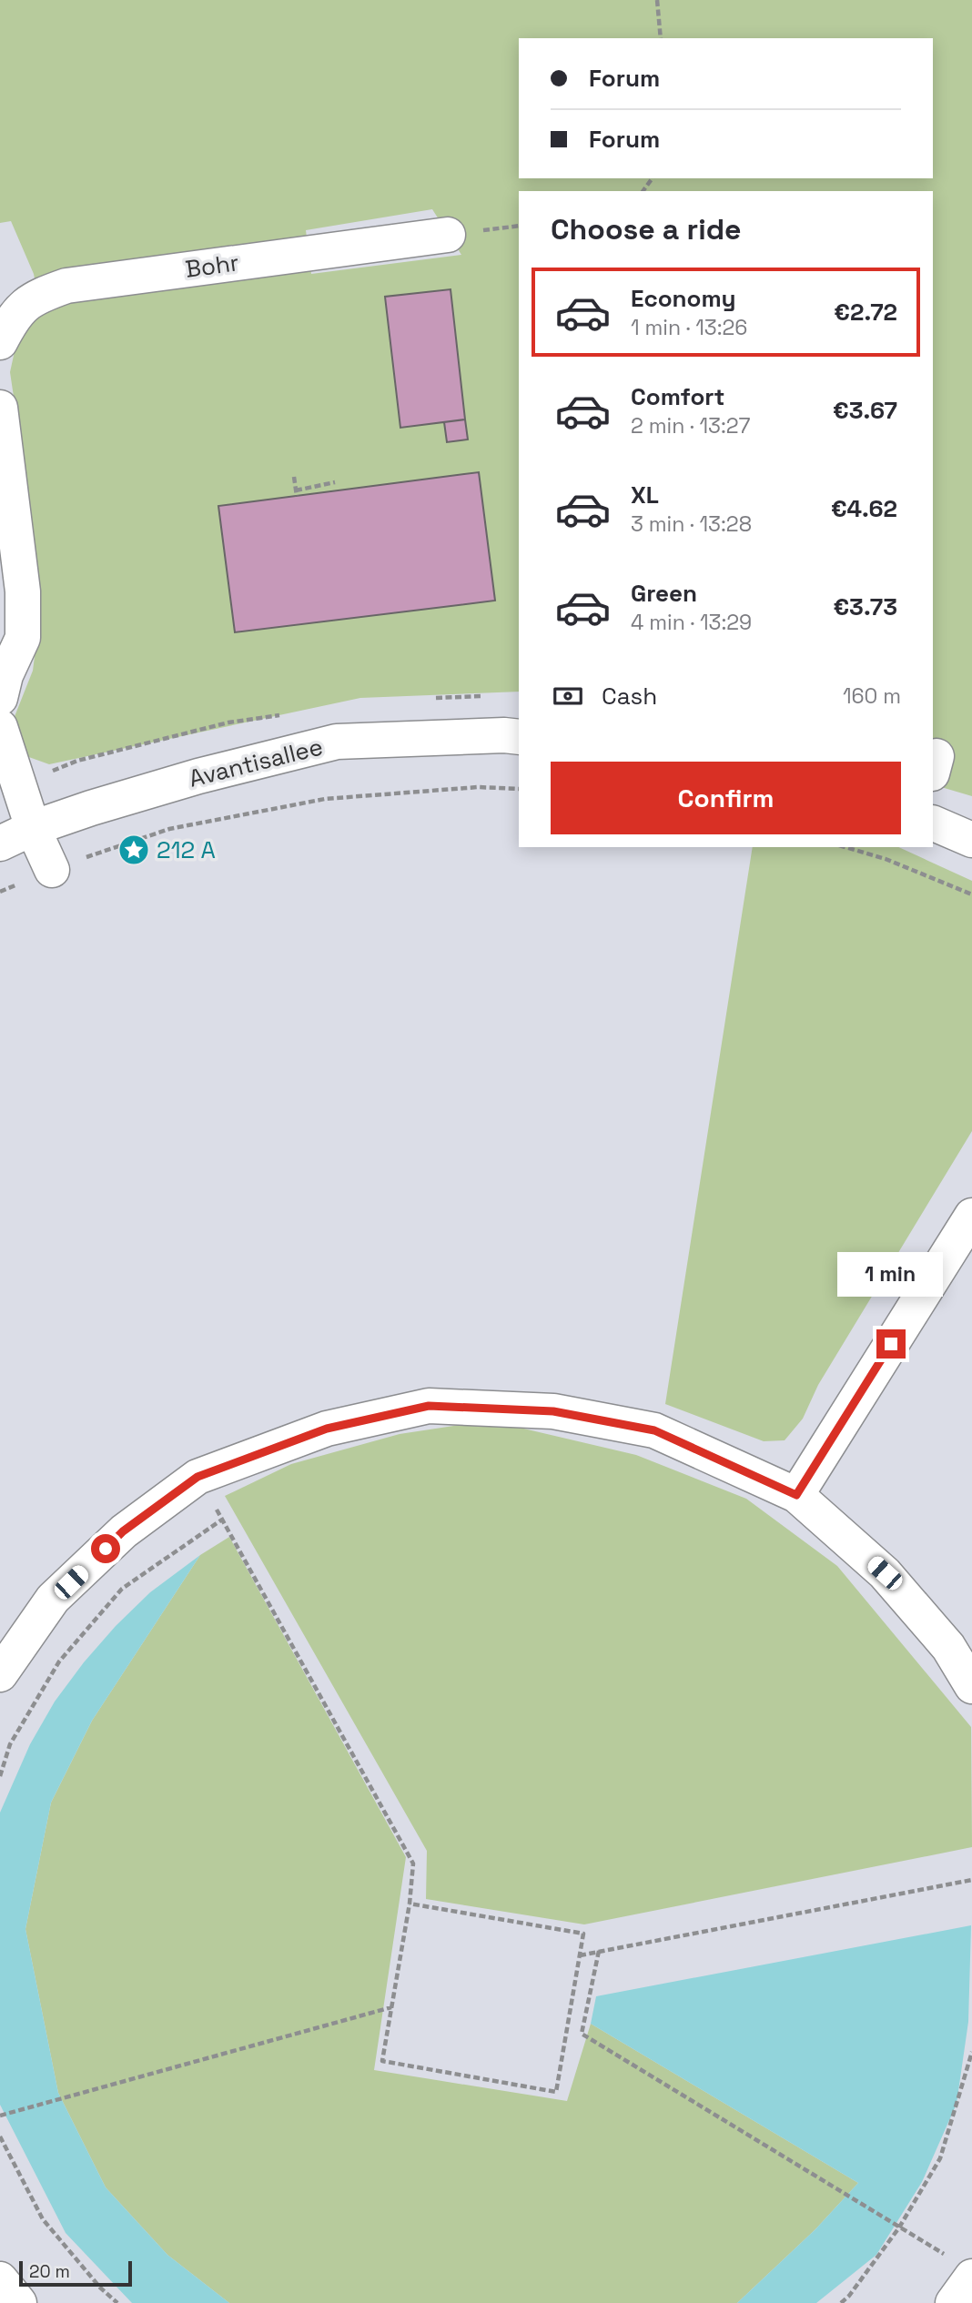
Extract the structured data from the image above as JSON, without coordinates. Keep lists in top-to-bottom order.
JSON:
{
  "streets": {
    "street": ["Bohr", "Avantisallee"]
  },
  "places": {
    "place": ["212 A"]
  },
  "scale_bar": "20 m",
  "page": {
    "banner": ["Forum", "Forum"],
    "heading": "Choose a ride",
    "list": [
      {
        "name": "Economy",
        "note": "1 min · 13:26",
        "value": "€2.72"
      },
      {
        "name": "Comfort",
        "note": "2 min · 13:27",
        "value": "€3.67"
      },
      {
        "name": "XL",
        "note": "3 min · 13:28",
        "value": "€4.62"
      },
      {
        "name": "Green",
        "note": "4 min · 13:29",
        "value": "€3.73"
      }
    ],
    "pay": ["Cash", "160 m"],
    "buttons": "Confirm",
    "bubble": "1 min",
    "scale": "20 m"
  }
}
